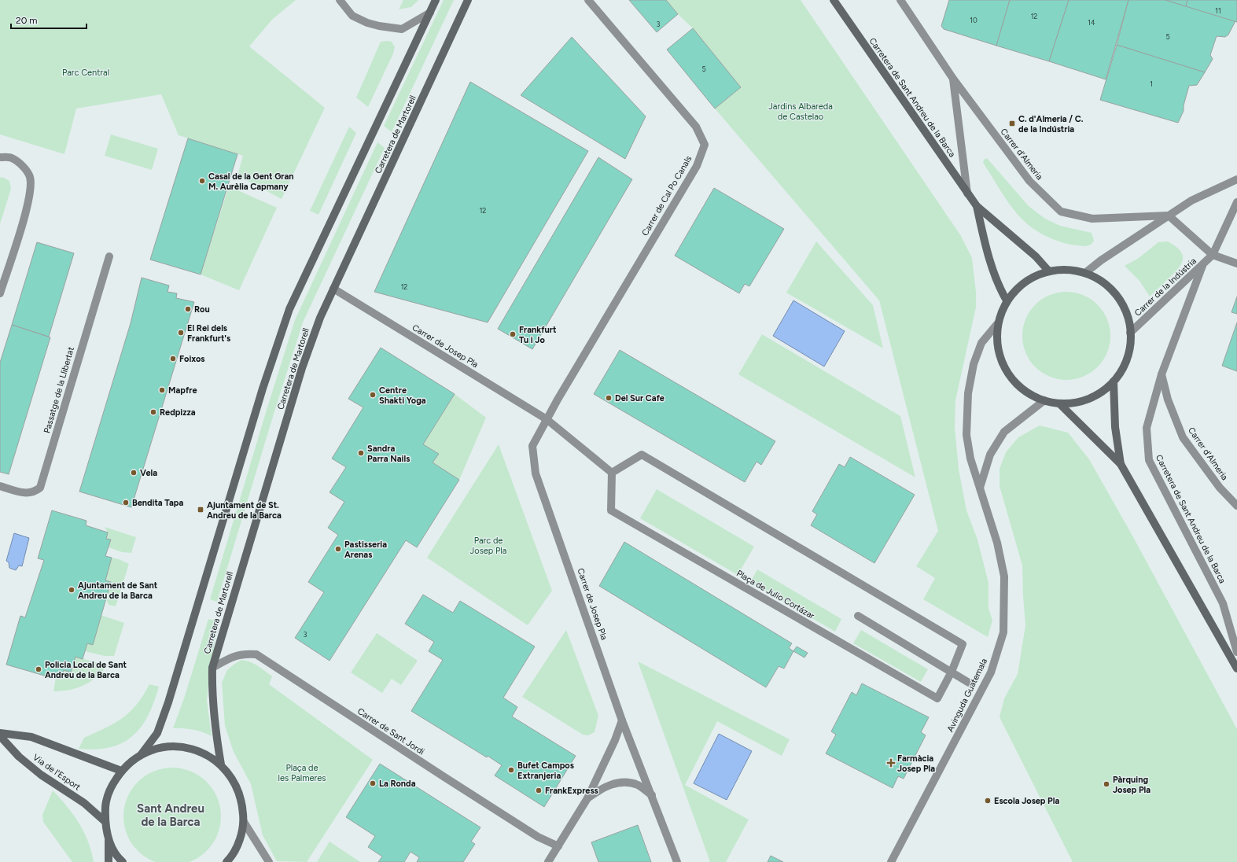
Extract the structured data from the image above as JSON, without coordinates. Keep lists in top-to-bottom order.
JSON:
{
  "streets": {
    "main road": ["Carretera de Sant Andreu de la Barca", "Carretera de Martorell", "Via de l'Esport"],
    "street": [
      "Carrer d'Almeria",
      "Carrer de Cal Po Canals",
      "Carrer de la Indústria",
      "Carrer de Josep Pla",
      "Passatge de la Llibertat",
      "Plaça de Julio Cortázar",
      "Avinguda Guatemala",
      "Carrer de Sant Jordi"
    ]
  },
  "crossings": [
    ["Carretera de Sant Andreu de la Barca", "Carrer d'Almeria"],
    ["Carretera de Martorell", "Carrer de Josep Pla"],
    ["Carretera de Martorell", "Carrer de Sant Jordi"],
    ["Carretera de Martorell", "Via de l'Esport"],
    ["Carrer de Cal Po Canals", "Carrer de Josep Pla"]
  ],
  "districts": ["Sant Andreu de la Barca"],
  "parks": [
    "Parc Central",
    "Jardins Albareda de Castelao",
    "Parc de Josep Pla",
    "Plaça de les Palmeres"
  ],
  "places": {
    "transit": ["C. d'Almeria / C. de la Indústria", "Ajuntament de St. Andreu de la Barca"],
    "other": [
      "Casal de la Gent Gran M. Aurèlia Capmany",
      "Rou",
      "El Rei dels Frankfurt's",
      "Frankfurt Tu i Jo",
      "Foixos",
      "Mapfre",
      "Centre Shakti Yoga",
      "Del Sur Cafe",
      "Redpizza",
      "Sandra Parra Nails",
      "Vela",
      "Bendita Tapa",
      "Pastisseria Arenas",
      "Ajuntament de Sant Andreu de la Barca",
      "Policia Local de Sant Andreu de la Barca",
      "Bufet Campos Extranjeria",
      "La Ronda",
      "Pàrquing Josep Pla",
      "FrankExpress",
      "Escola Josep Pla"
    ],
    "health": ["Farmàcia Josep Pla"]
  },
  "house_numbers": [
    "11",
    "12",
    "10",
    "14",
    "3",
    "5",
    "5",
    "1",
    "12",
    "12",
    "3"
  ],
  "scale_bar": "20 m"
}
